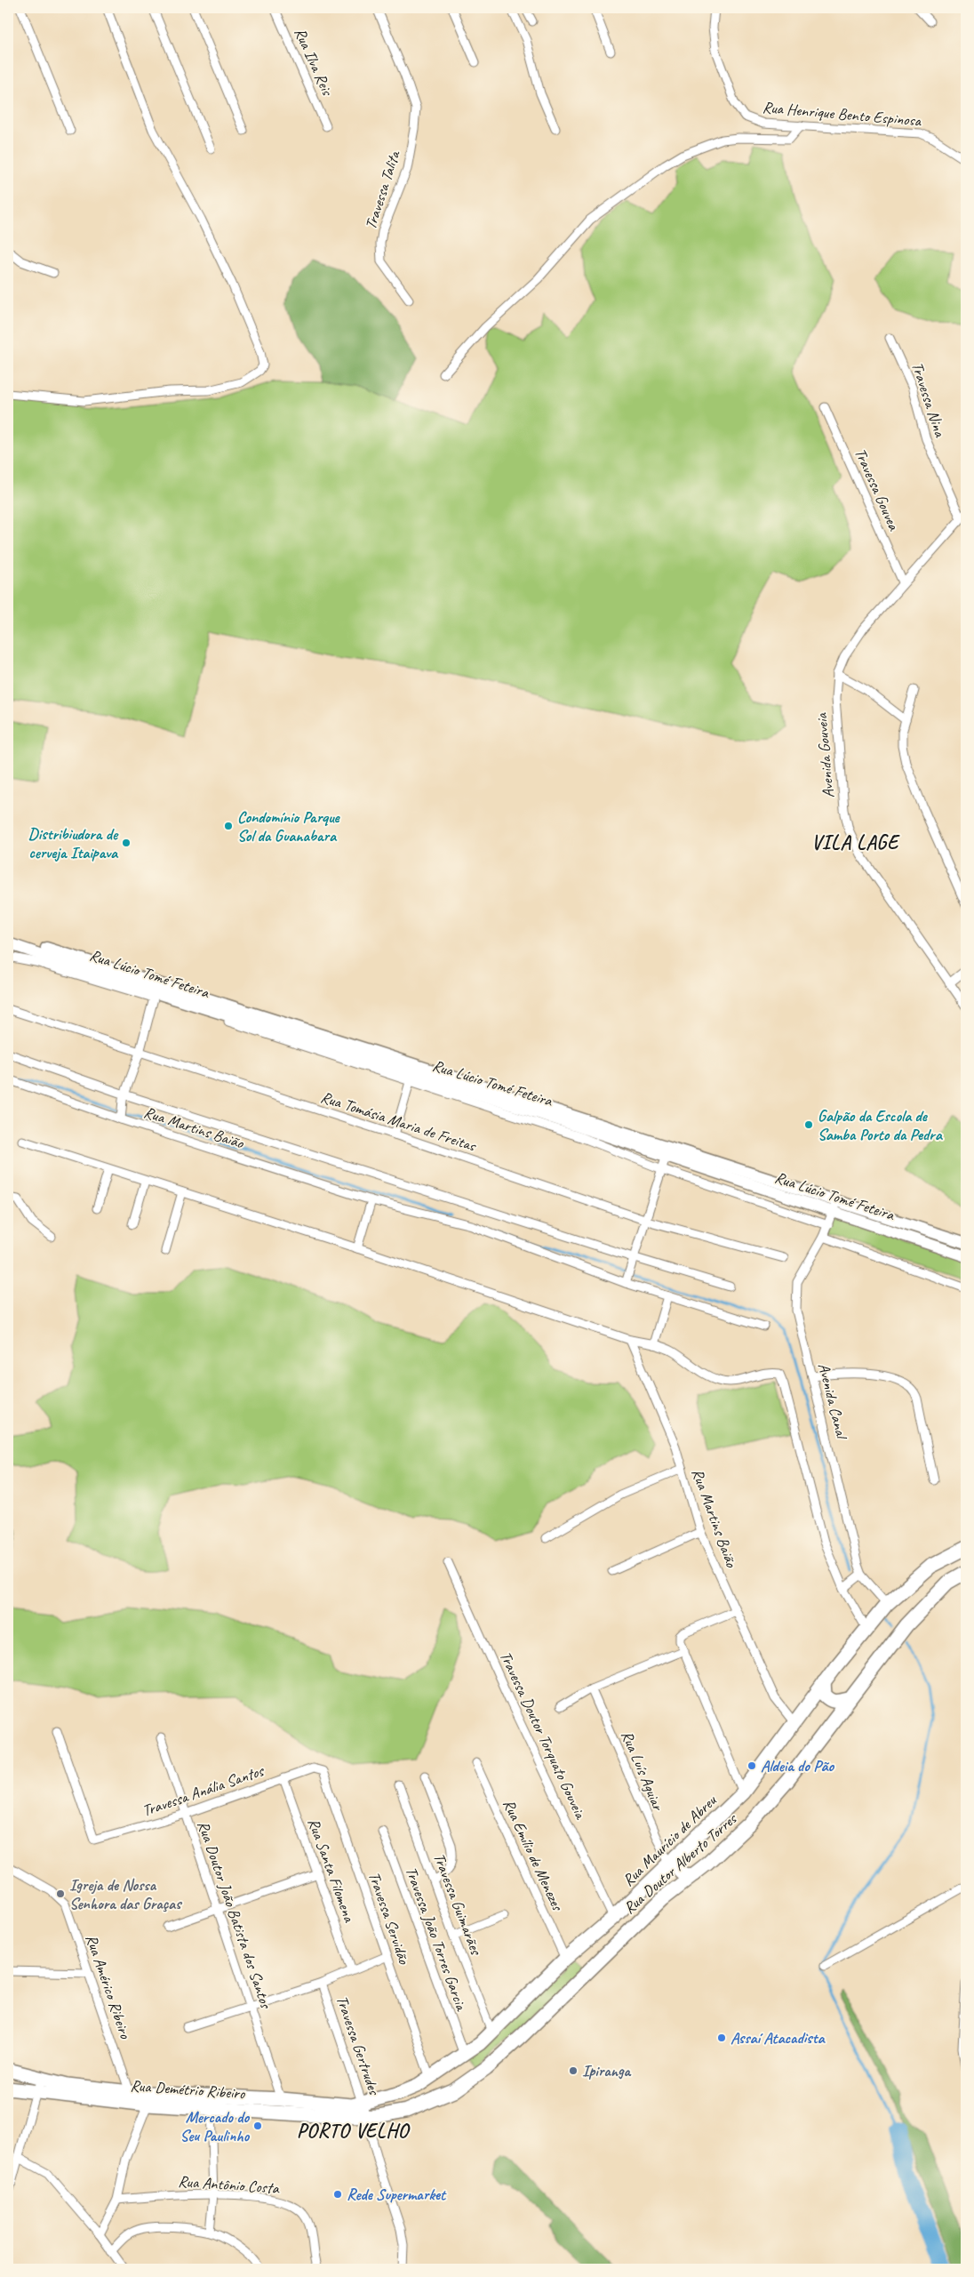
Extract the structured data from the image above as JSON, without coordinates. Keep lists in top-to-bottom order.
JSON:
{
  "streets": {
    "main road": [
      "Rua Lúcio Tomé Feteira",
      "Rua Maurício de Abreu",
      "Rua Doutor Alberto Torres",
      "Rua Demétrio Ribeiro"
    ],
    "street": [
      "Rua Ilva Reis",
      "Rua Henrique Bento Espinosa",
      "Travessa Talita",
      "Travessa Nina",
      "Travessa Gouvea",
      "Avenida Gouveia",
      "Rua Tomásia Maria de Freitas",
      "Rua Martins Baião",
      "Avenida Canal",
      "Travessa Doutor Torquato Gouveia",
      "Rua Luís Aguiar",
      "Travessa Anália Santos",
      "Rua Emílio de Menezes",
      "Rua Santa Filomena",
      "Travessa Guimarães",
      "Rua Doutor João Batista dos Santos",
      "Travessa Servidão",
      "Travessa João Torres Garcia",
      "Rua Américo Ribeiro",
      "Travessa Gertrudes",
      "Rua Antônio Costa"
    ]
  },
  "crossings": [
    ["Travessa Nina", "Avenida Gouveia"],
    ["Travessa Gouvea", "Avenida Gouveia"],
    ["Rua Lúcio Tomé Feteira", "Avenida Canal"],
    ["Rua Martins Baião", "Rua Maurício de Abreu"],
    ["Avenida Canal", "Rua Maurício de Abreu"],
    ["Travessa Doutor Torquato Gouveia", "Rua Maurício de Abreu"],
    ["Rua Luís Aguiar", "Rua Maurício de Abreu"],
    ["Travessa Anália Santos", "Rua Santa Filomena"],
    ["Travessa Anália Santos", "Rua Doutor João Batista dos Santos"],
    ["Travessa Anália Santos", "Travessa Servidão"],
    ["Rua Maurício de Abreu", "Rua Emílio de Menezes"],
    ["Rua Maurício de Abreu", "Rua Doutor Alberto Torres"],
    ["Rua Maurício de Abreu", "Travessa Guimarães"],
    ["Rua Maurício de Abreu", "Travessa Servidão"],
    ["Rua Maurício de Abreu", "Travessa João Torres Garcia"],
    ["Rua Maurício de Abreu", "Travessa Gertrudes"],
    ["Rua Maurício de Abreu", "Rua Demétrio Ribeiro"],
    ["Rua Doutor Alberto Torres", "Travessa Gertrudes"],
    ["Rua Doutor Alberto Torres", "Rua Demétrio Ribeiro"],
    ["Travessa Gertrudes", "Rua Demétrio Ribeiro"]
  ],
  "districts": ["VILA LAGE", "PORTO VELHO"],
  "places": [
    "Condomínio Parque Sol da Guanabara",
    "Distribiudora de cerveja Itaipava",
    "Galpão da Escola de Samba Porto da Pedra",
    "Aldeia do Pão",
    "Igreja de Nossa Senhora das Graças",
    "Assaí Atacadista",
    "Ipiranga",
    "Mercado do Seu Paulinho",
    "Rede Supermarket"
  ]
}
